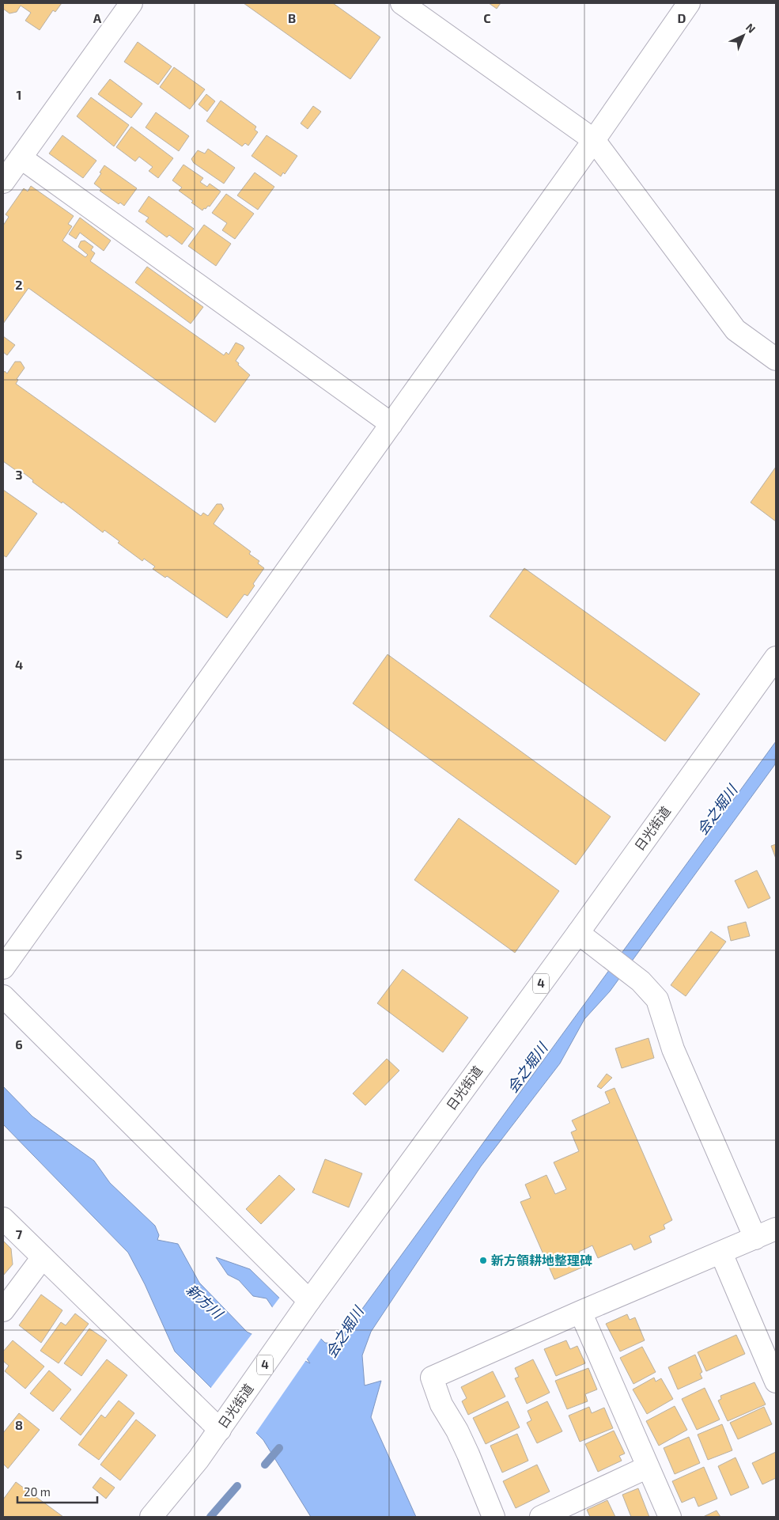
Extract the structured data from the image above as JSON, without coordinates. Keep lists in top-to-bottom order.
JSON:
{
  "streets": {
    "main road": ["日光街道", "4"]
  },
  "water": ["会之堀川", "新方川"],
  "places": ["新方領耕地整理碑"],
  "scale_bar": "20 m",
  "north": "top right",
  "grid": {
    "columns": [
      "A",
      "B",
      "C",
      "D"
    ],
    "rows": [
      "1",
      "2",
      "3",
      "4",
      "5",
      "6",
      "7",
      "8"
    ]
  }
}
